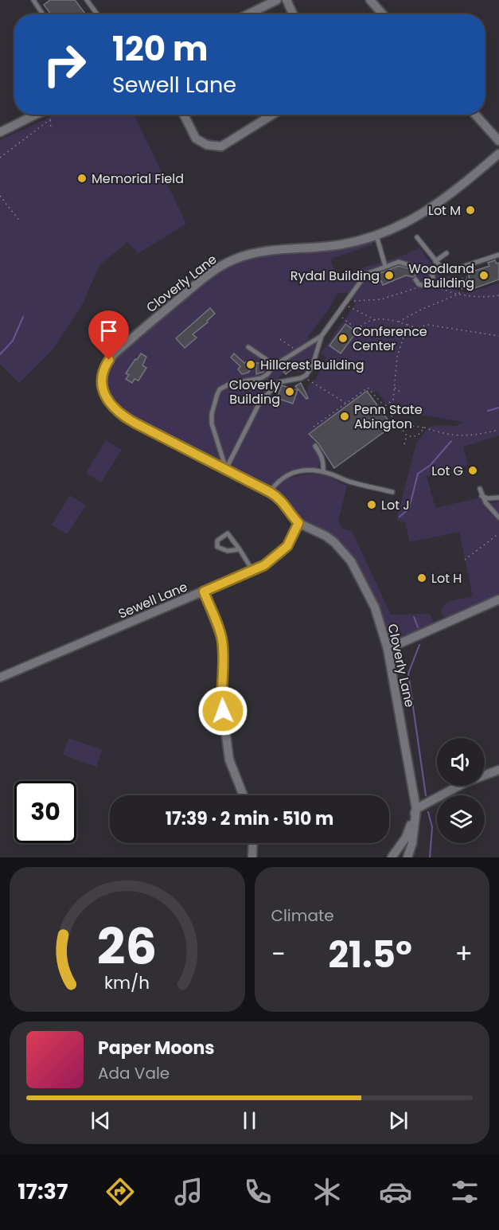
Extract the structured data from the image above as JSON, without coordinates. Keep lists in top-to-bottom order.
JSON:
{
  "streets": {
    "street": ["Cloverly Lane", "Sewell Lane"]
  },
  "crossings": [
    ["Cloverly Lane", "Sewell Lane"]
  ],
  "places": [
    "Memorial Field",
    "Lot M",
    "Rydal Building",
    "Woodland Building",
    "Conference Center",
    "Hillcrest Building",
    "Cloverly Building",
    "Penn State Abington",
    "Lot G",
    "Lot J",
    "Lot H"
  ],
  "page": {
    "turn": ["120 m", "Sewell Lane"],
    "limit": "30",
    "trip": "17:39 · 2 min · 510 m",
    "tile": "Climate",
    "heat": ["−", "21.5°", "+"],
    "song": ["Paper Moons", "Ada Vale"],
    "tabs": "17:37",
    "gauge": ["26", "km/h"]
  }
}
